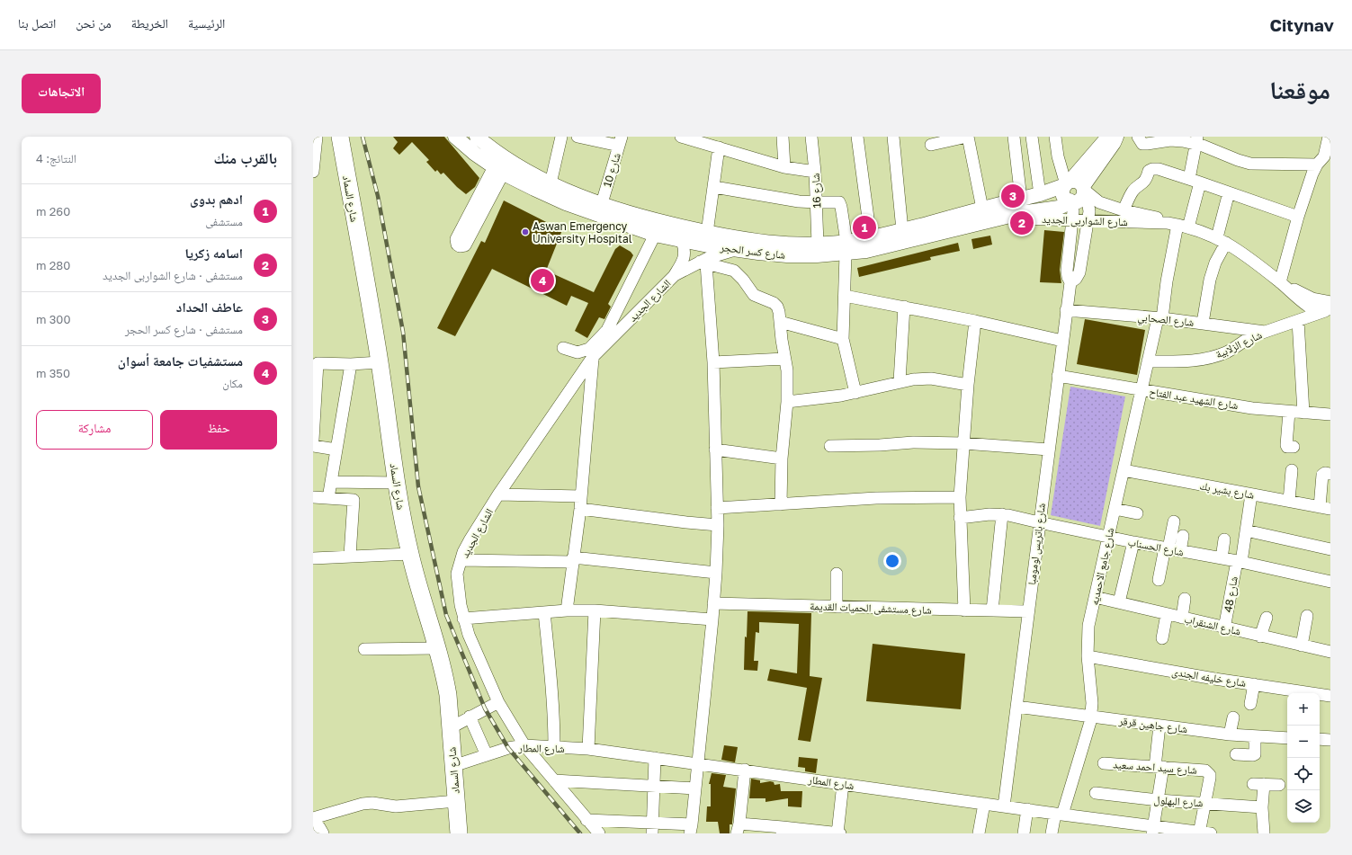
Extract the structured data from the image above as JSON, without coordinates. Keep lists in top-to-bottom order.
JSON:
{
  "streets": {
    "highway": ["شارع السماد"],
    "main road": ["شارع كسر الحجر"],
    "street": [
      "شارع 10",
      "شارع 16",
      "شارع الشواربى الجديد",
      "الشارع الجديد",
      "شارع الصحابي",
      "شارع الزلابية",
      "شارع الشهيد عبد الفتاح",
      "شارع بشير بك",
      "شارع باتريس لومومبا",
      "شارع الحسناب",
      "شارع جامع الاحمديه",
      "شارع 48",
      "شارع مستشفى الحميات القديمة",
      "شارع الشنقراب",
      "شارع خليفه الجندى",
      "شارع جاهين قرقر",
      "شارع المطار",
      "شارع سيد احمد سعيد",
      "شارع البهلول"
    ]
  },
  "crossings": [
    ["شارع 10", "شارع كسر الحجر"],
    ["شارع 16", "شارع كسر الحجر"],
    ["شارع السماد", "شارع المطار"],
    ["شارع الشواربى الجديد", "شارع كسر الحجر"],
    ["شارع الشواربى الجديد", "شارع الزلابية"],
    ["شارع الشواربى الجديد", "شارع باتريس لومومبا"],
    ["شارع الشواربى الجديد", "شارع جامع الاحمديه"],
    ["شارع كسر الحجر", "الشارع الجديد"],
    ["شارع كسر الحجر", "شارع باتريس لومومبا"],
    ["الشارع الجديد", "شارع المطار"],
    ["شارع الصحابي", "شارع الزلابية"],
    ["شارع الصحابي", "شارع باتريس لومومبا"],
    ["شارع الصحابي", "شارع جامع الاحمديه"],
    ["شارع الزلابية", "شارع جامع الاحمديه"],
    ["شارع الشهيد عبد الفتاح", "شارع باتريس لومومبا"],
    ["شارع الشهيد عبد الفتاح", "شارع جامع الاحمديه"],
    ["شارع بشير بك", "شارع جامع الاحمديه"],
    ["شارع بشير بك", "شارع 48"],
    ["شارع باتريس لومومبا", "شارع الحسناب"],
    ["شارع باتريس لومومبا", "شارع مستشفى الحميات القديمة"],
    ["شارع باتريس لومومبا", "شارع جاهين قرقر"],
    ["شارع باتريس لومومبا", "شارع المطار"],
    ["شارع الحسناب", "شارع جامع الاحمديه"],
    ["شارع الحسناب", "شارع 48"],
    ["شارع جامع الاحمديه", "شارع الشنقراب"],
    ["شارع جامع الاحمديه", "شارع خليفه الجندى"],
    ["شارع جامع الاحمديه", "شارع جاهين قرقر"],
    ["شارع جامع الاحمديه", "شارع المطار"],
    ["شارع 48", "شارع الشنقراب"],
    ["شارع المطار", "شارع سيد احمد سعيد"],
    ["شارع سيد احمد سعيد", "شارع البهلول"]
  ],
  "places": ["Aswan Emergency University Hospital"],
  "page": {
    "header": "Citynav",
    "nav": [
      "الرئيسية",
      "الخريطة",
      "من نحن",
      "اتصل بنا"
    ],
    "title": "موقعنا",
    "buttons": [
      "الاتجاهات",
      ["حفظ", "مشاركة"]
    ],
    "heading": ["بالقرب منك", "النتائج: 4"],
    "pins": [
      "3",
      "2",
      "1",
      "4"
    ],
    "list": [
      {
        "mark": "1",
        "name": "ادهم بدوى",
        "note": "مستشفى",
        "value": "260 m"
      },
      {
        "mark": "2",
        "name": "اسامه زكريا",
        "note": "مستشفى · شارع الشواربى الجديد",
        "value": "280 m"
      },
      {
        "mark": "3",
        "name": "عاطف الحداد",
        "note": "مستشفى · شارع كسر الحجر",
        "value": "300 m"
      },
      {
        "mark": "4",
        "name": "مستشفيات جامعة أسوان",
        "note": "مكان",
        "value": "350 m"
      }
    ],
    "map_buttons": ["+", "−"]
  }
}
